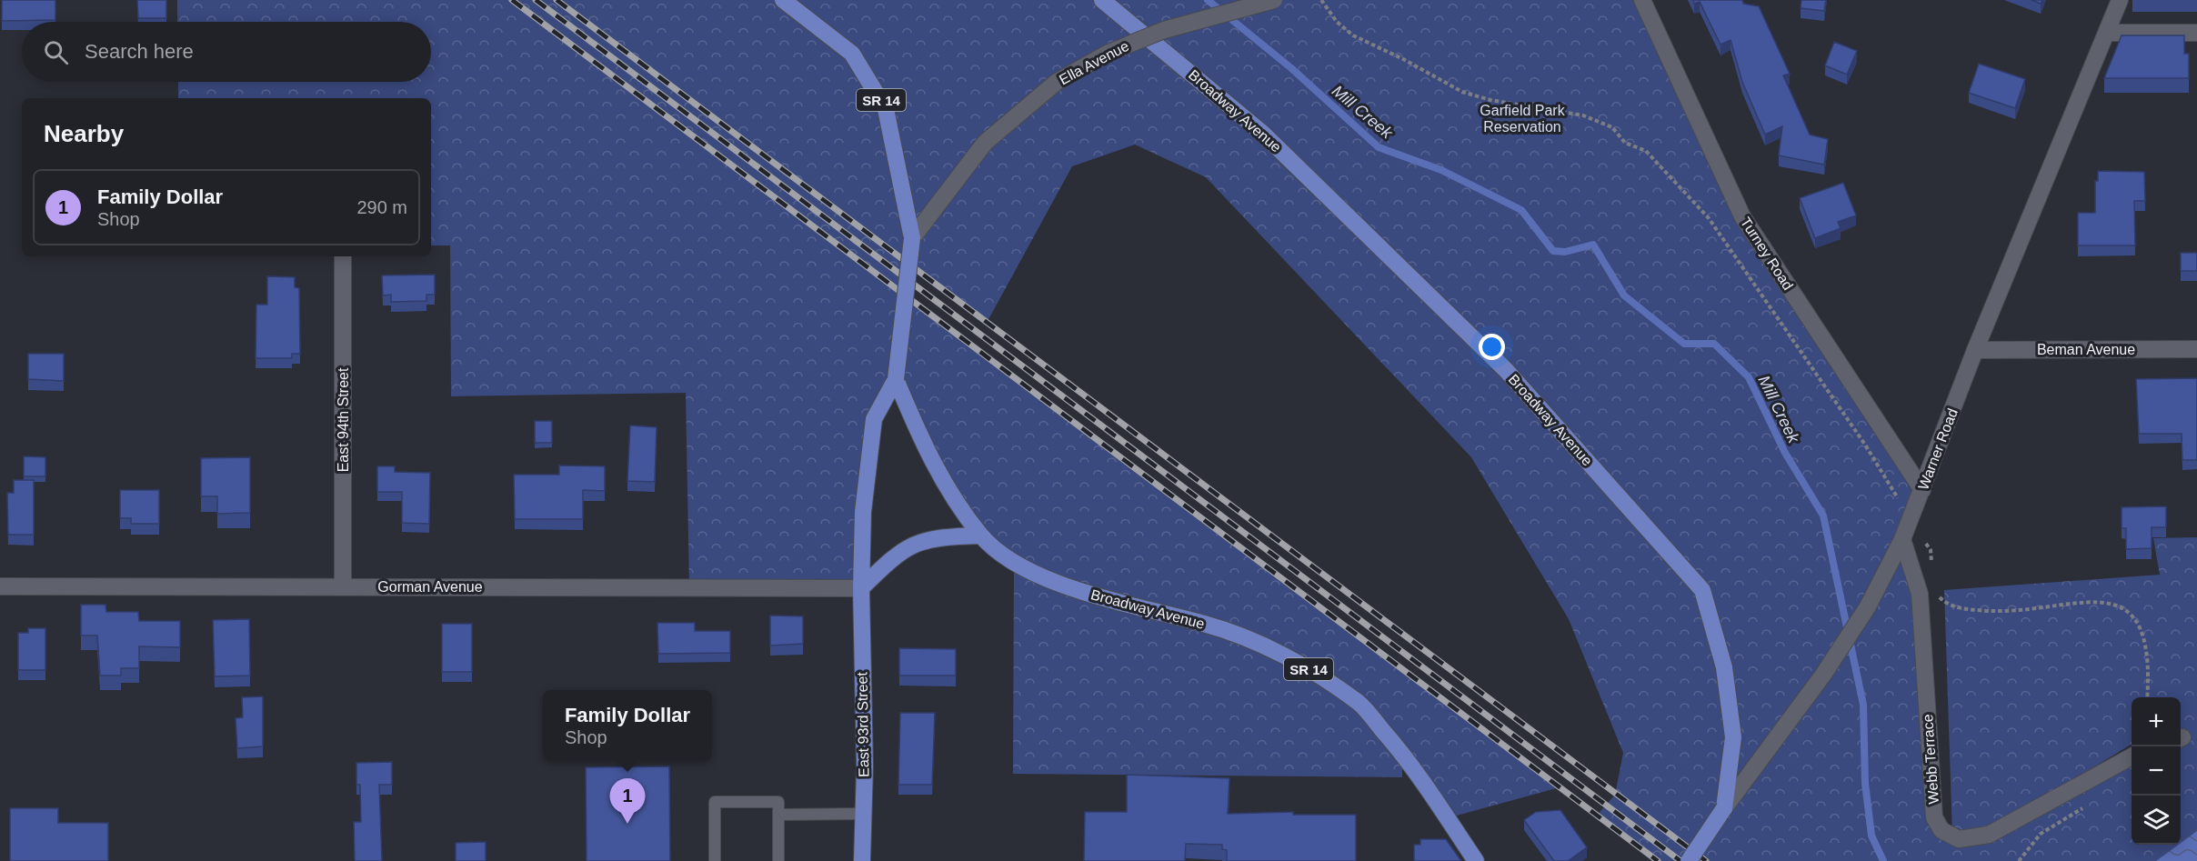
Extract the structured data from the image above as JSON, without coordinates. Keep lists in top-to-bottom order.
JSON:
{
  "streets": {
    "main road": [
      "SR 14",
      "Broadway Avenue",
      "Warner Road",
      "East 93rd Street"
    ],
    "street": [
      "Ella Avenue",
      "Turney Road",
      "Beman Avenue",
      "East 94th Street",
      "Gorman Avenue",
      "Webb Terrace"
    ]
  },
  "crossings": [
    ["Ella Avenue", "Broadway Avenue"],
    ["Broadway Avenue", "Warner Road"],
    ["Broadway Avenue", "East 93rd Street"],
    ["Turney Road", "Warner Road"],
    ["Beman Avenue", "Warner Road"],
    ["East 94th Street", "Gorman Avenue"],
    ["Warner Road", "Webb Terrace"],
    ["Gorman Avenue", "East 93rd Street"]
  ],
  "water": ["Mill Creek"],
  "parks": ["Garfield Park Reservation"],
  "page": {
    "search": "Search here",
    "heading": "Nearby",
    "list": [
      {
        "mark": "1",
        "name": "Family Dollar",
        "note": "Shop",
        "value": "290 m"
      }
    ],
    "popup": ["Family Dollar", "Shop"],
    "map_buttons": ["+", "−"],
    "pins": "1"
  }
}
